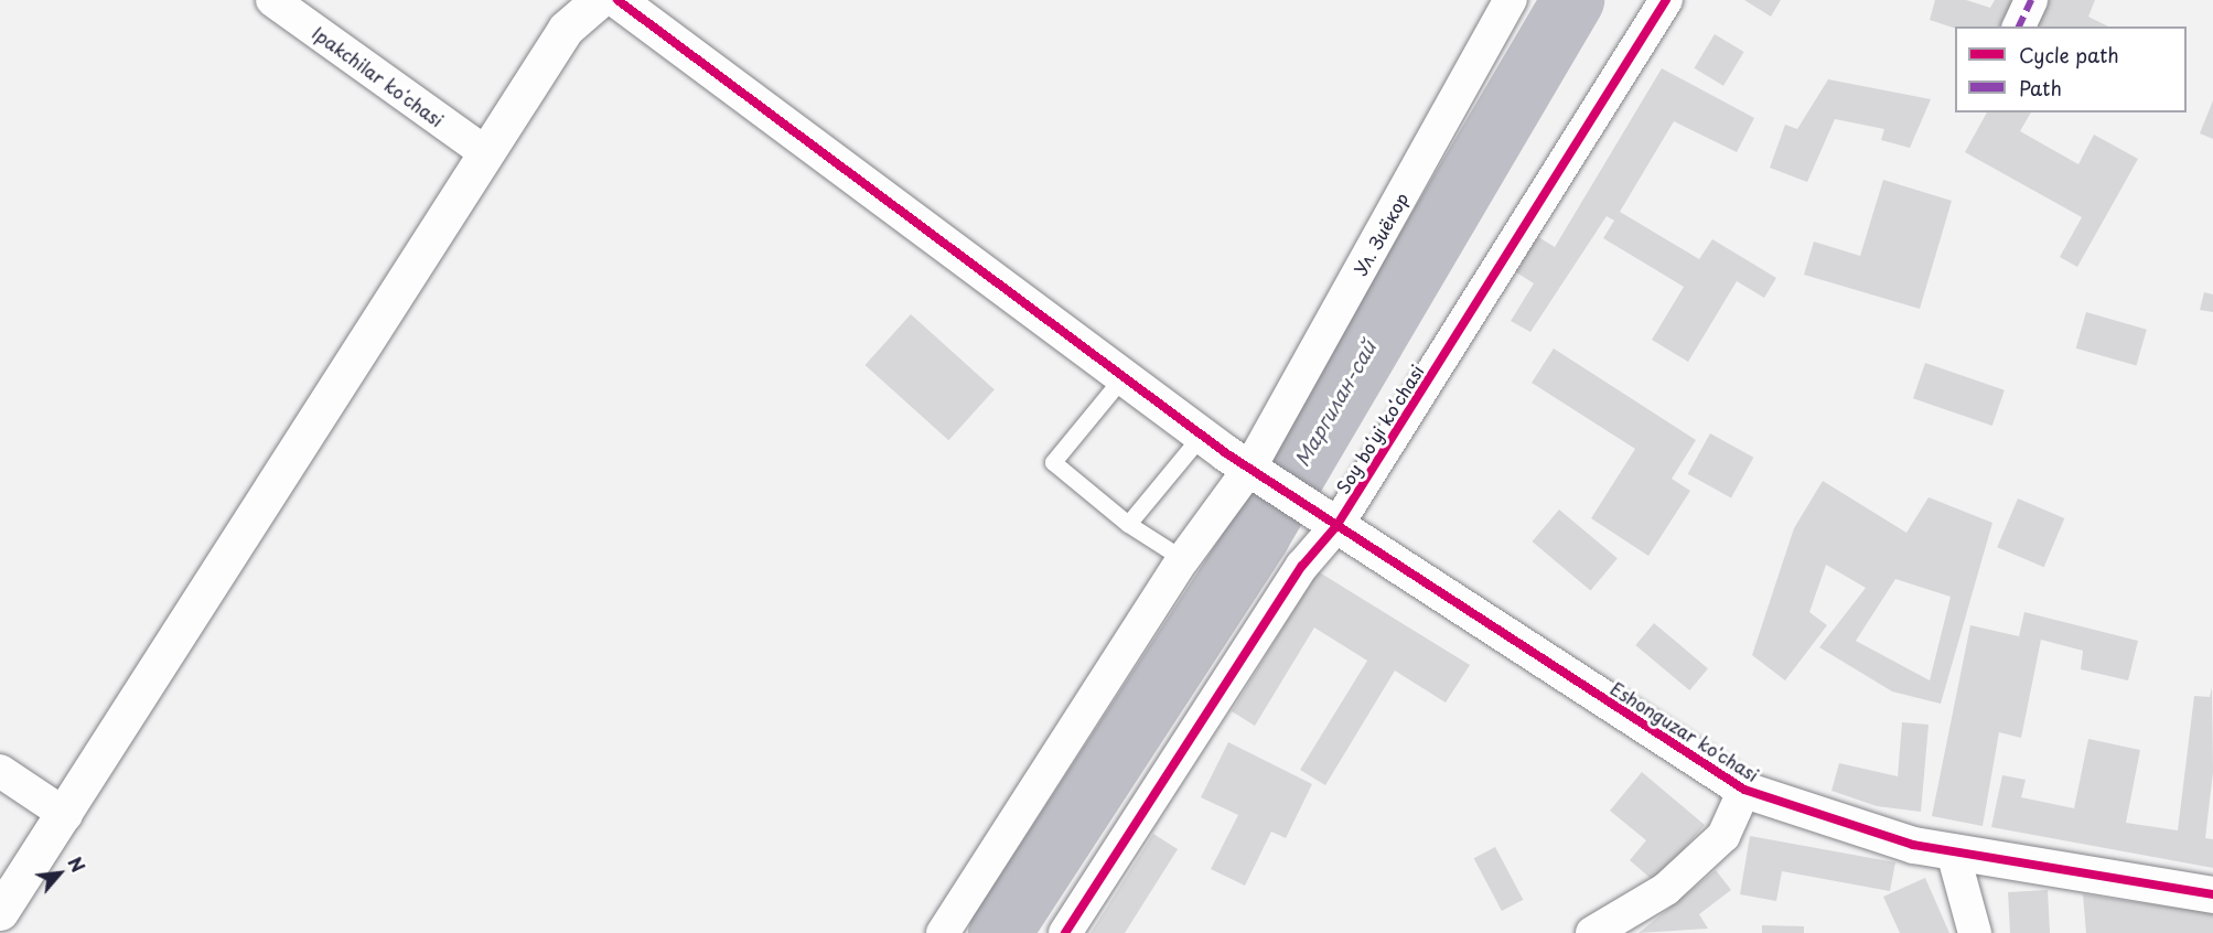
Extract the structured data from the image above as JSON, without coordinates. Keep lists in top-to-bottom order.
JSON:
{
  "streets": {
    "street": [
      "Ipakchilar koʻchasi",
      "Ул. Зиёкор",
      "Soy boʻyi koʻchasi",
      "Eshonguzar ko'chasi"
    ]
  },
  "crossings": [
    ["Ул. Зиёкор", "Eshonguzar ko'chasi"],
    ["Soy boʻyi koʻchasi", "Eshonguzar ko'chasi"]
  ],
  "water": ["Маргилан-сай"],
  "legend": ["Cycle path", "Path"],
  "north": "top right"
}
